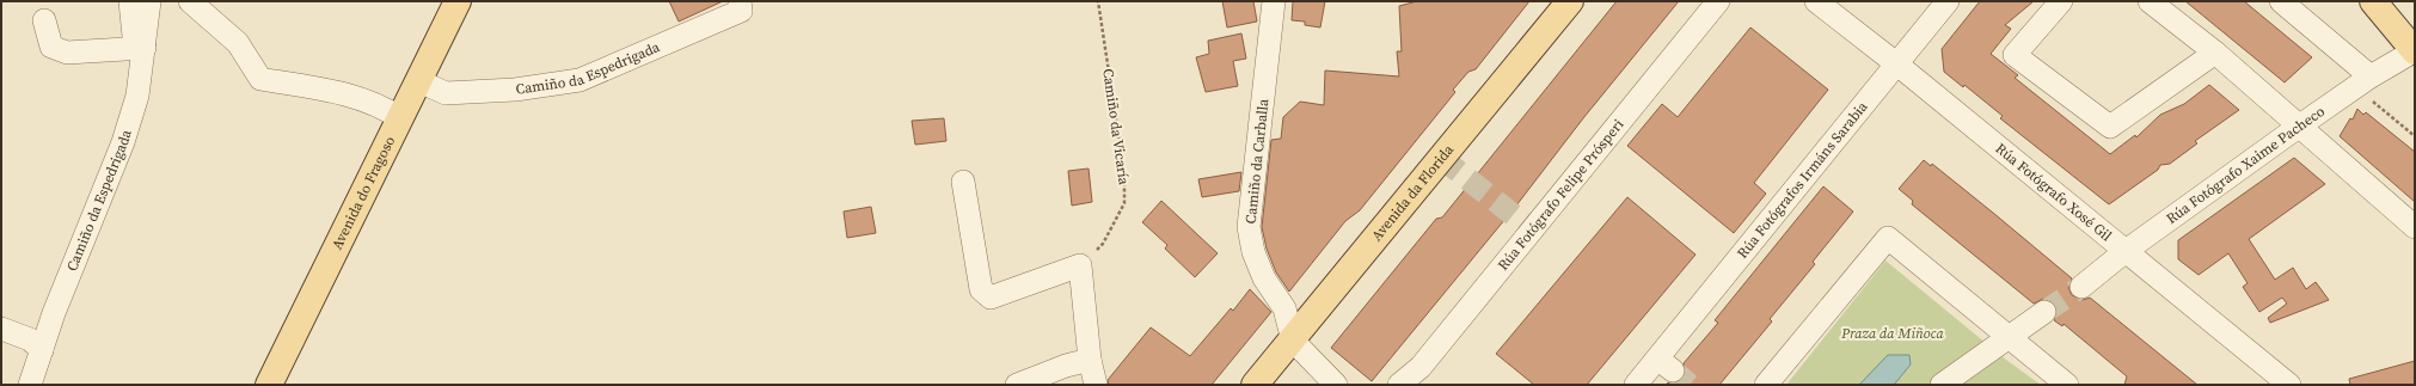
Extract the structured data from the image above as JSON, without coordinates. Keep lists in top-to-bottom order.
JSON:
{
  "streets": {
    "main road": ["Avenida do Fragoso", "Avenida da Florida"],
    "street": [
      "Camiño da Espedrigada",
      "Camiño da Carballa",
      "Rúa Fotógrafo Xaime Pacheco",
      "Rúa Fotógrafos Irmáns Sarabia",
      "Rúa Fotógrafo Xosé Gil",
      "Rúa Fotógrafo Felipe Prósperi"
    ],
    "path": ["Camiño da Vicaría"]
  },
  "crossings": [
    ["Camiño da Espedrigada", "Avenida do Fragoso"],
    ["Camiño da Carballa", "Avenida da Florida"],
    ["Rúa Fotógrafo Xaime Pacheco", "Rúa Fotógrafo Xosé Gil"],
    ["Rúa Fotógrafos Irmáns Sarabia", "Rúa Fotógrafo Xosé Gil"]
  ],
  "parks": ["Praza da Miñoca"]
}
